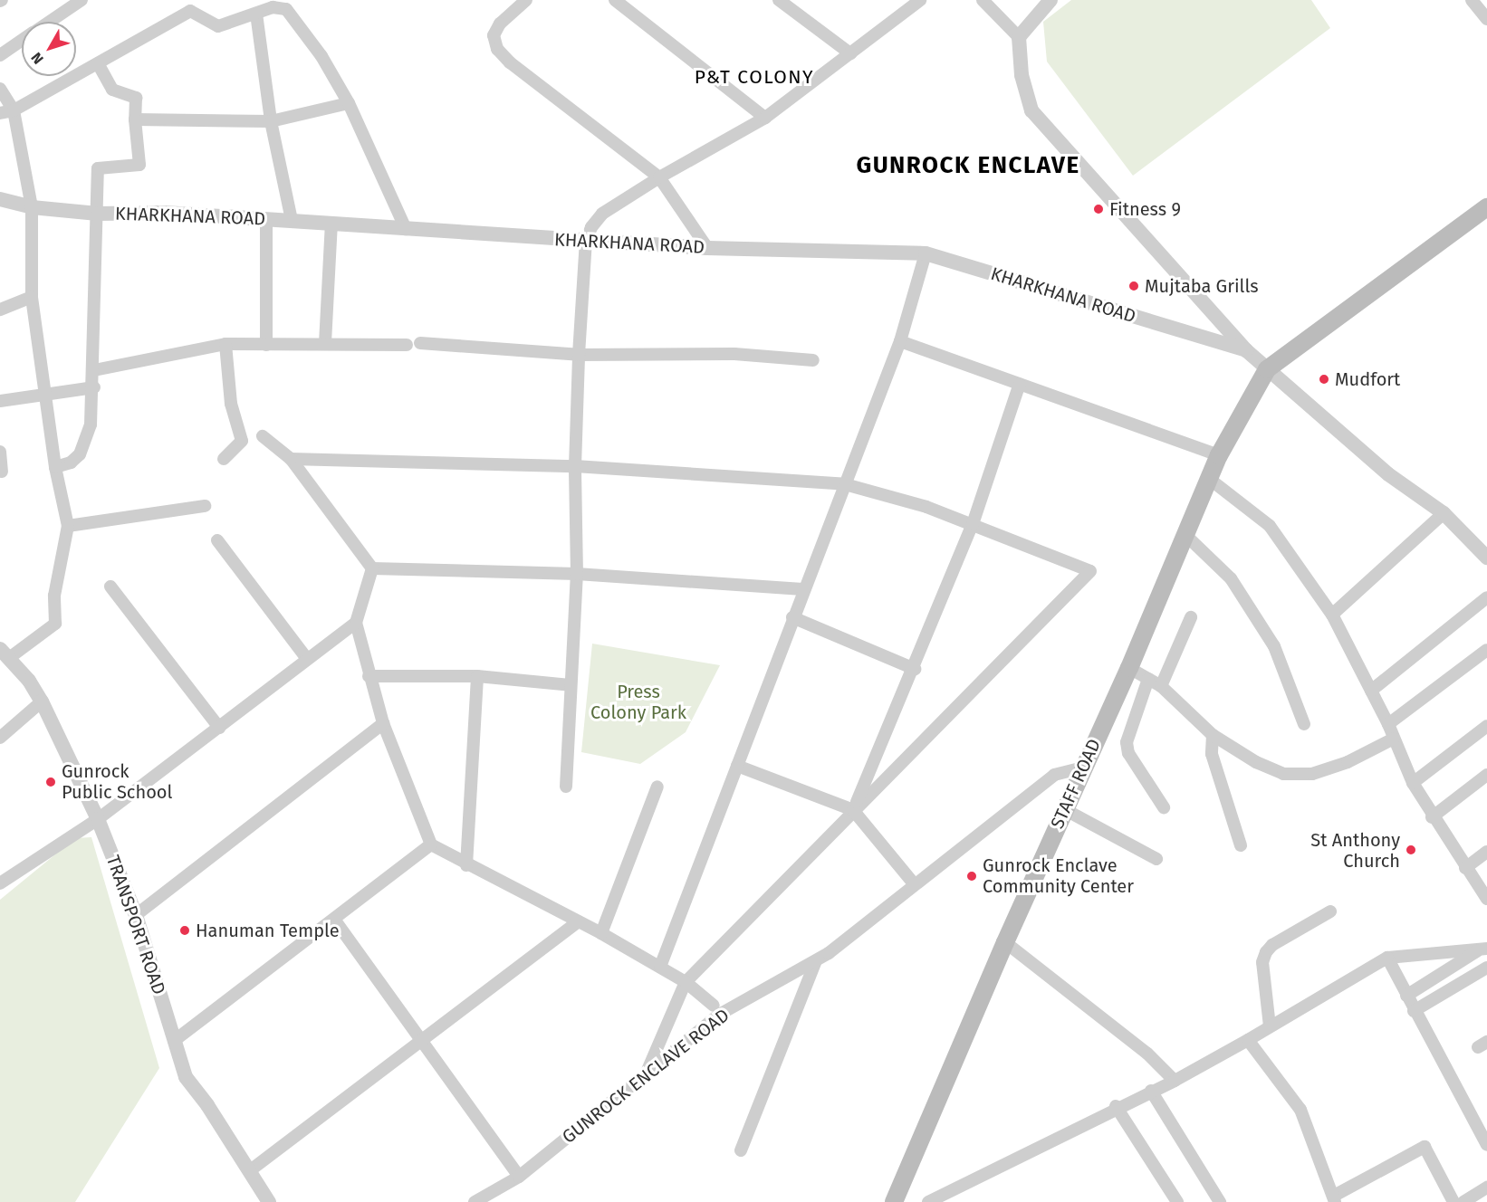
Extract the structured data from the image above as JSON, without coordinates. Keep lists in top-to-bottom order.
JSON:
{
  "streets": {
    "main road": ["STAFF ROAD"],
    "street": ["KHARKHANA ROAD", "TRANSPORT ROAD", "GUNROCK ENCLAVE ROAD"]
  },
  "crossings": [
    ["STAFF ROAD", "GUNROCK ENCLAVE ROAD"]
  ],
  "districts": ["P&T COLONY", "GUNROCK ENCLAVE"],
  "parks": ["Press Colony Park"],
  "places": [
    "Fitness 9",
    "Mujtaba Grills",
    "Mudfort",
    "Gunrock Public School",
    "St Anthony Church",
    "Gunrock Enclave Community Center",
    "Hanuman Temple"
  ],
  "north": "bottom left"
}
